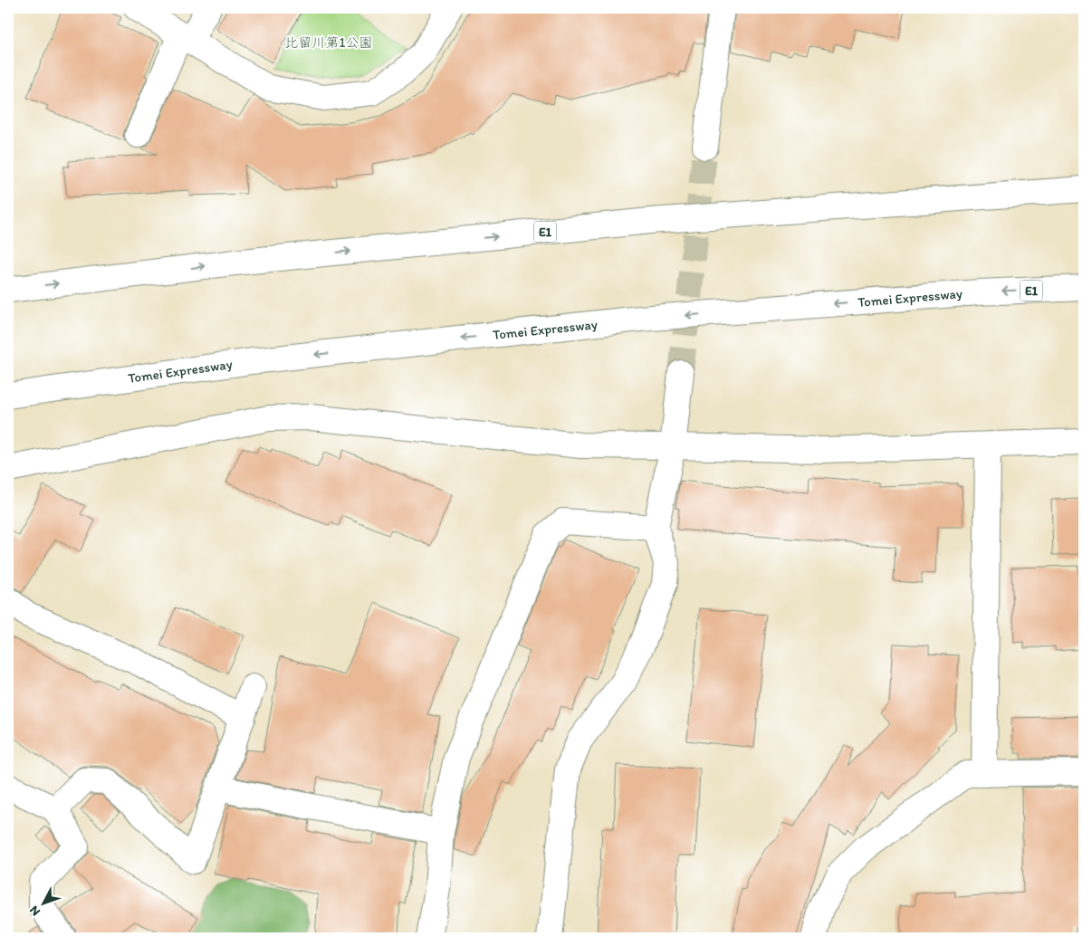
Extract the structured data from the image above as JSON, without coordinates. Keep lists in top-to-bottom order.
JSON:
{
  "streets": {
    "main road": ["E1", "Tomei Expressway"]
  },
  "parks": ["比留川第1公園"],
  "north": "bottom left"
}
